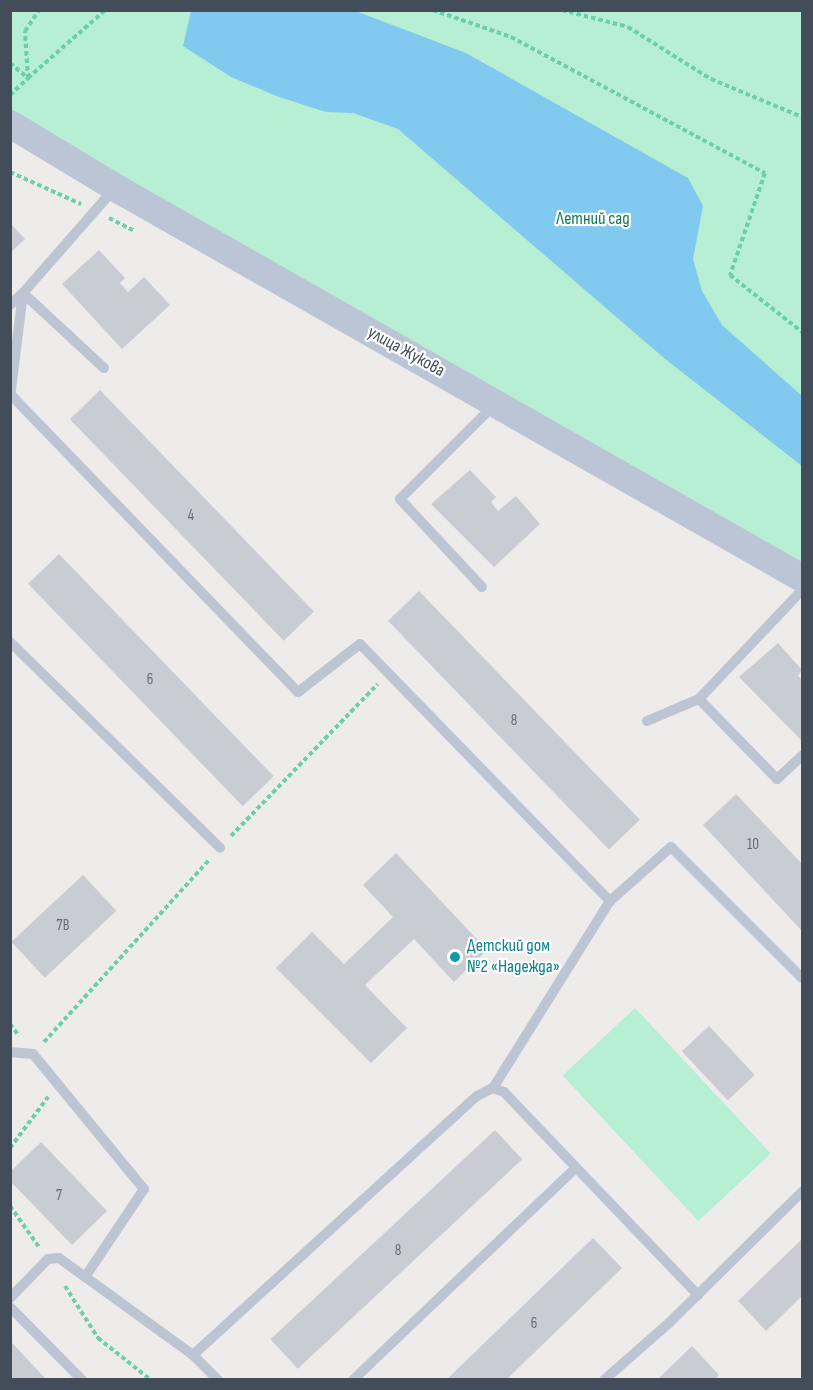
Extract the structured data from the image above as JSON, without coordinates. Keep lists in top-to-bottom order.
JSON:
{
  "streets": {
    "street": ["улица Жукова"]
  },
  "parks": ["Летний сад"],
  "places": ["Детский дом №2 «Надежда»"],
  "house_numbers": [
    "4",
    "6",
    "8",
    "10",
    "7В",
    "7",
    "8",
    "6"
  ]
}
